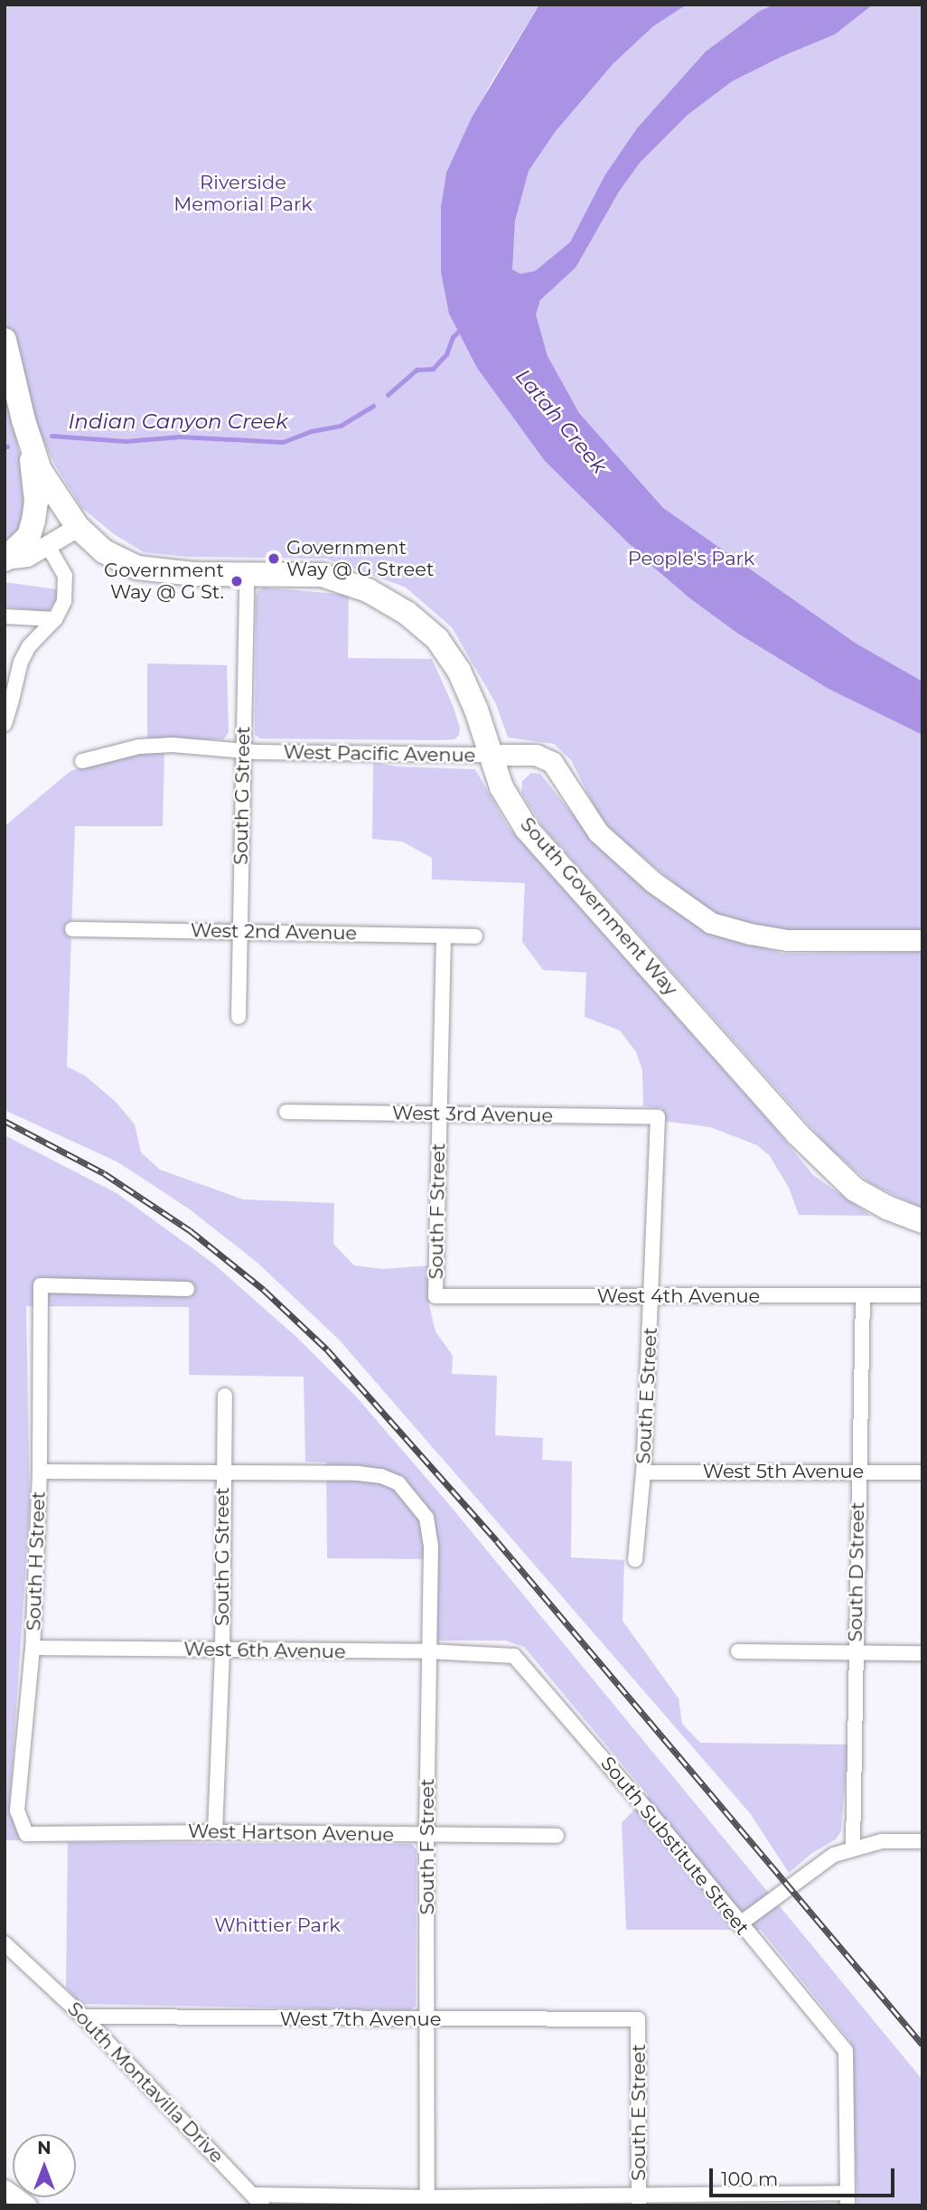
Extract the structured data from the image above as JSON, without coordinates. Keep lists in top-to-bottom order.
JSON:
{
  "streets": {
    "main road": ["South Government Way"],
    "street": [
      "West Pacific Avenue",
      "South G Street",
      "West 2nd Avenue",
      "West 3rd Avenue",
      "South F Street",
      "West 4th Avenue",
      "South E Street",
      "West 5th Avenue",
      "South H Street",
      "South D Street",
      "West 6th Avenue",
      "West Hartson Avenue",
      "South Substitute Street",
      "West 7th Avenue",
      "South Montavilla Drive"
    ]
  },
  "crossings": [
    ["West Pacific Avenue", "South G Street"],
    ["West Pacific Avenue", "South Government Way"],
    ["South G Street", "South Government Way"],
    ["South G Street", "West 2nd Avenue"],
    ["South G Street", "South F Street"],
    ["South G Street", "West 6th Avenue"],
    ["South G Street", "West Hartson Avenue"],
    ["West 2nd Avenue", "South F Street"],
    ["West 3rd Avenue", "South F Street"],
    ["West 3rd Avenue", "South E Street"],
    ["South F Street", "West 4th Avenue"],
    ["South F Street", "West 6th Avenue"],
    ["South F Street", "West Hartson Avenue"],
    ["South F Street", "West 7th Avenue"],
    ["West 4th Avenue", "South E Street"],
    ["West 4th Avenue", "South D Street"],
    ["South E Street", "West 5th Avenue"],
    ["South E Street", "West 7th Avenue"],
    ["West 5th Avenue", "South D Street"],
    ["South H Street", "West 6th Avenue"],
    ["South H Street", "West Hartson Avenue"],
    ["West 6th Avenue", "South Substitute Street"],
    ["West 7th Avenue", "South Montavilla Drive"]
  ],
  "water": ["Indian Canyon Creek", "Latah Creek"],
  "parks": ["Riverside Memorial Park", "People's Park", "Whittier Park"],
  "places": ["Government Way @ G Street", "Government Way @ G St."],
  "scale_bar": "100 m",
  "north": "top"
}
